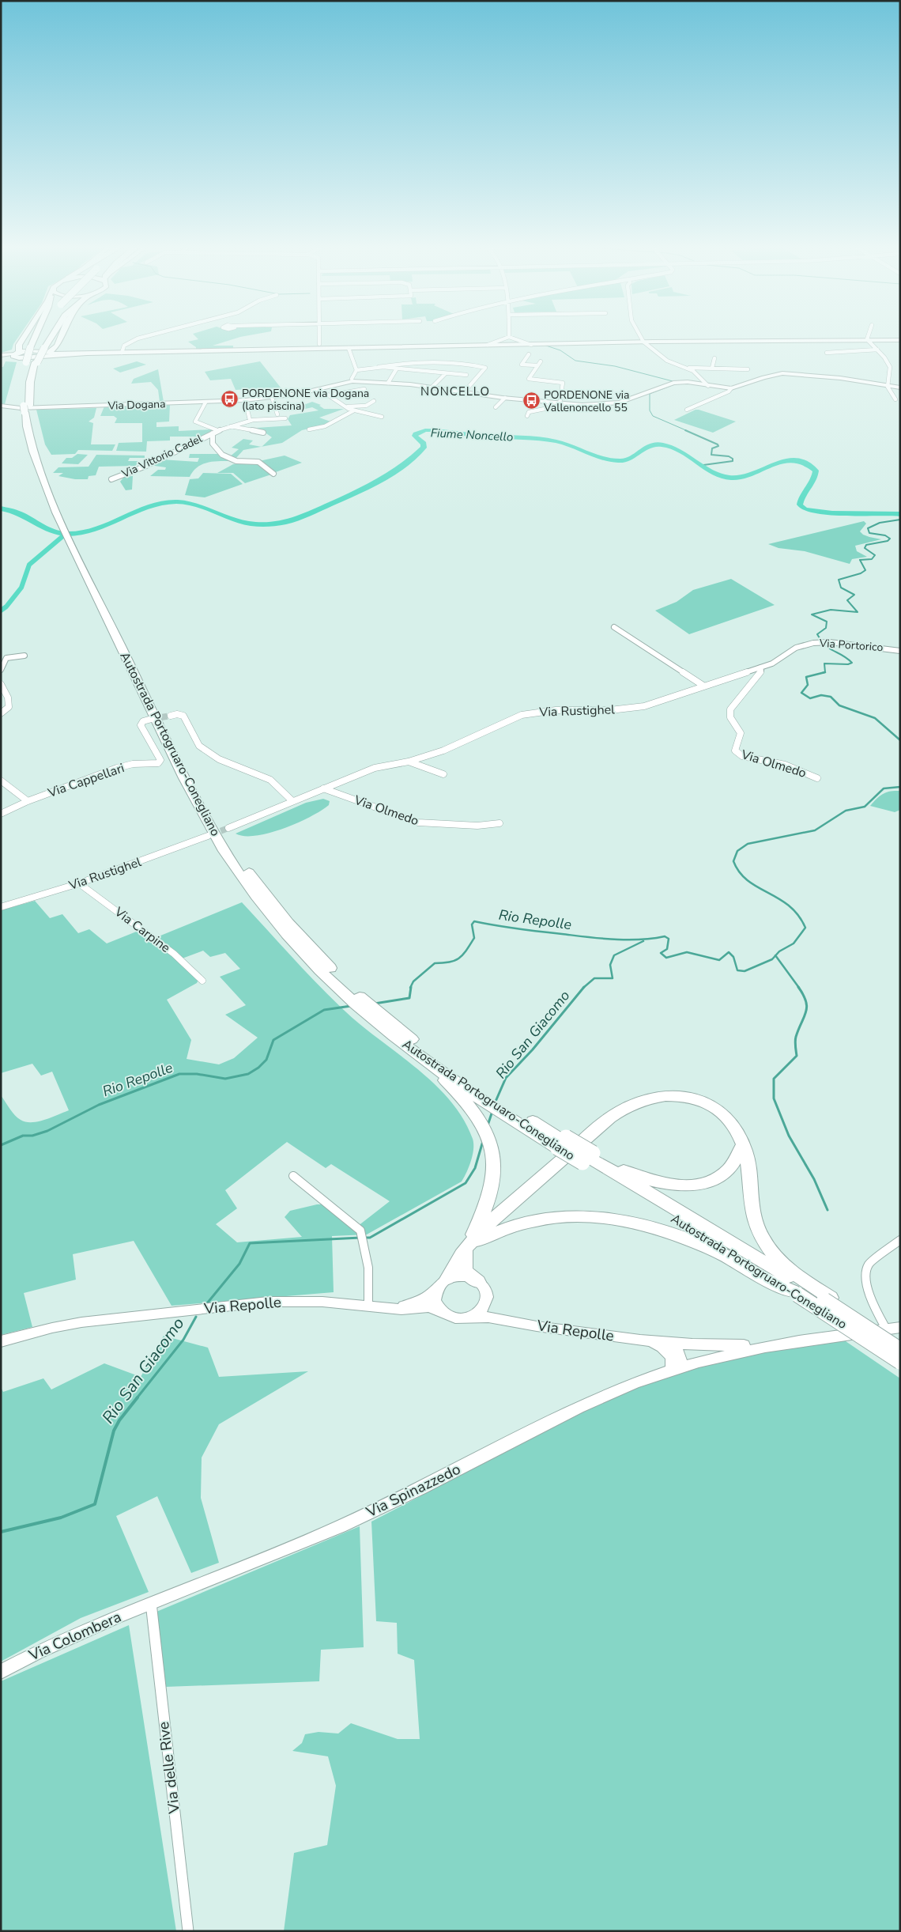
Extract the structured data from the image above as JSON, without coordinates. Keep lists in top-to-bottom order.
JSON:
{
  "streets": {
    "highway": ["Autostrada Portogruaro-Conegliano"],
    "street": [
      "Via Dogana",
      "Via Vittorio Cadel",
      "Via Portorico",
      "Via Rustighel",
      "Via Olmedo",
      "Via Cappellari",
      "Via Carpine",
      "Via Repolle",
      "Via Spinazzedo",
      "Via Colombera",
      "Via delle Rive"
    ]
  },
  "crossings": [
    ["Via Dogana", "Via Vittorio Cadel"],
    ["Via Portorico", "Via Rustighel"],
    ["Via Portorico", "Via Olmedo"],
    ["Via Rustighel", "Via Olmedo"],
    ["Via Rustighel", "Via Carpine"],
    ["Via Repolle", "Via Spinazzedo"],
    ["Via Spinazzedo", "Via Colombera"],
    ["Via Spinazzedo", "Via delle Rive"],
    ["Via Colombera", "Via delle Rive"]
  ],
  "districts": ["NONCELLO"],
  "water": ["Fiume Noncello", "Rio Repolle", "Rio San Giacomo"],
  "places": {
    "bus stop": ["PORDENONE via Dogana (lato piscina)", "PORDENONE via Vallenoncello 55"]
  }
}
